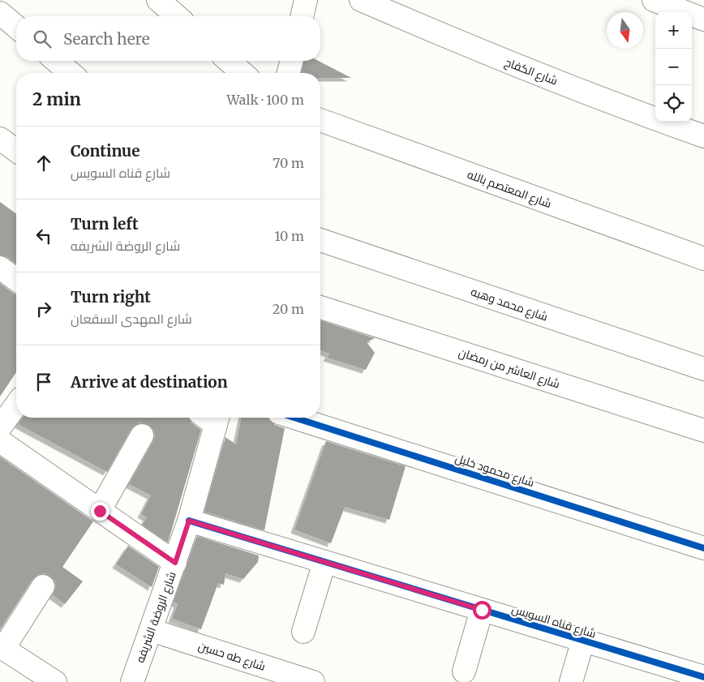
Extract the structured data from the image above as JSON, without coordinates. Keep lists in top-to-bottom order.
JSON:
{
  "streets": {
    "street": [
      "شارع الكفاح",
      "شارع المعتصم بالله",
      "شارع محمد وهبه",
      "شارع العاشر من رمضان",
      "شارع محمود خليل",
      "شارع الروضة الشريفه",
      "شارع قناه السويس",
      "شارع طه حسين"
    ]
  },
  "crossings": [
    ["شارع الروضة الشريفه", "شارع قناه السويس"],
    ["شارع الروضة الشريفه", "شارع طه حسين"]
  ],
  "north": "bottom",
  "page": {
    "map_buttons": ["+", "−"],
    "search": "Search here",
    "heading": ["2 min", "Walk · 100 m"],
    "list": [
      ["Continue", "شارع قناه السويس", "70 m"],
      ["Turn left", "شارع الروضة الشريفه", "10 m"],
      ["Turn right", "شارع المهدى السقعان", "20 m"],
      "Arrive at destination"
    ]
  }
}
